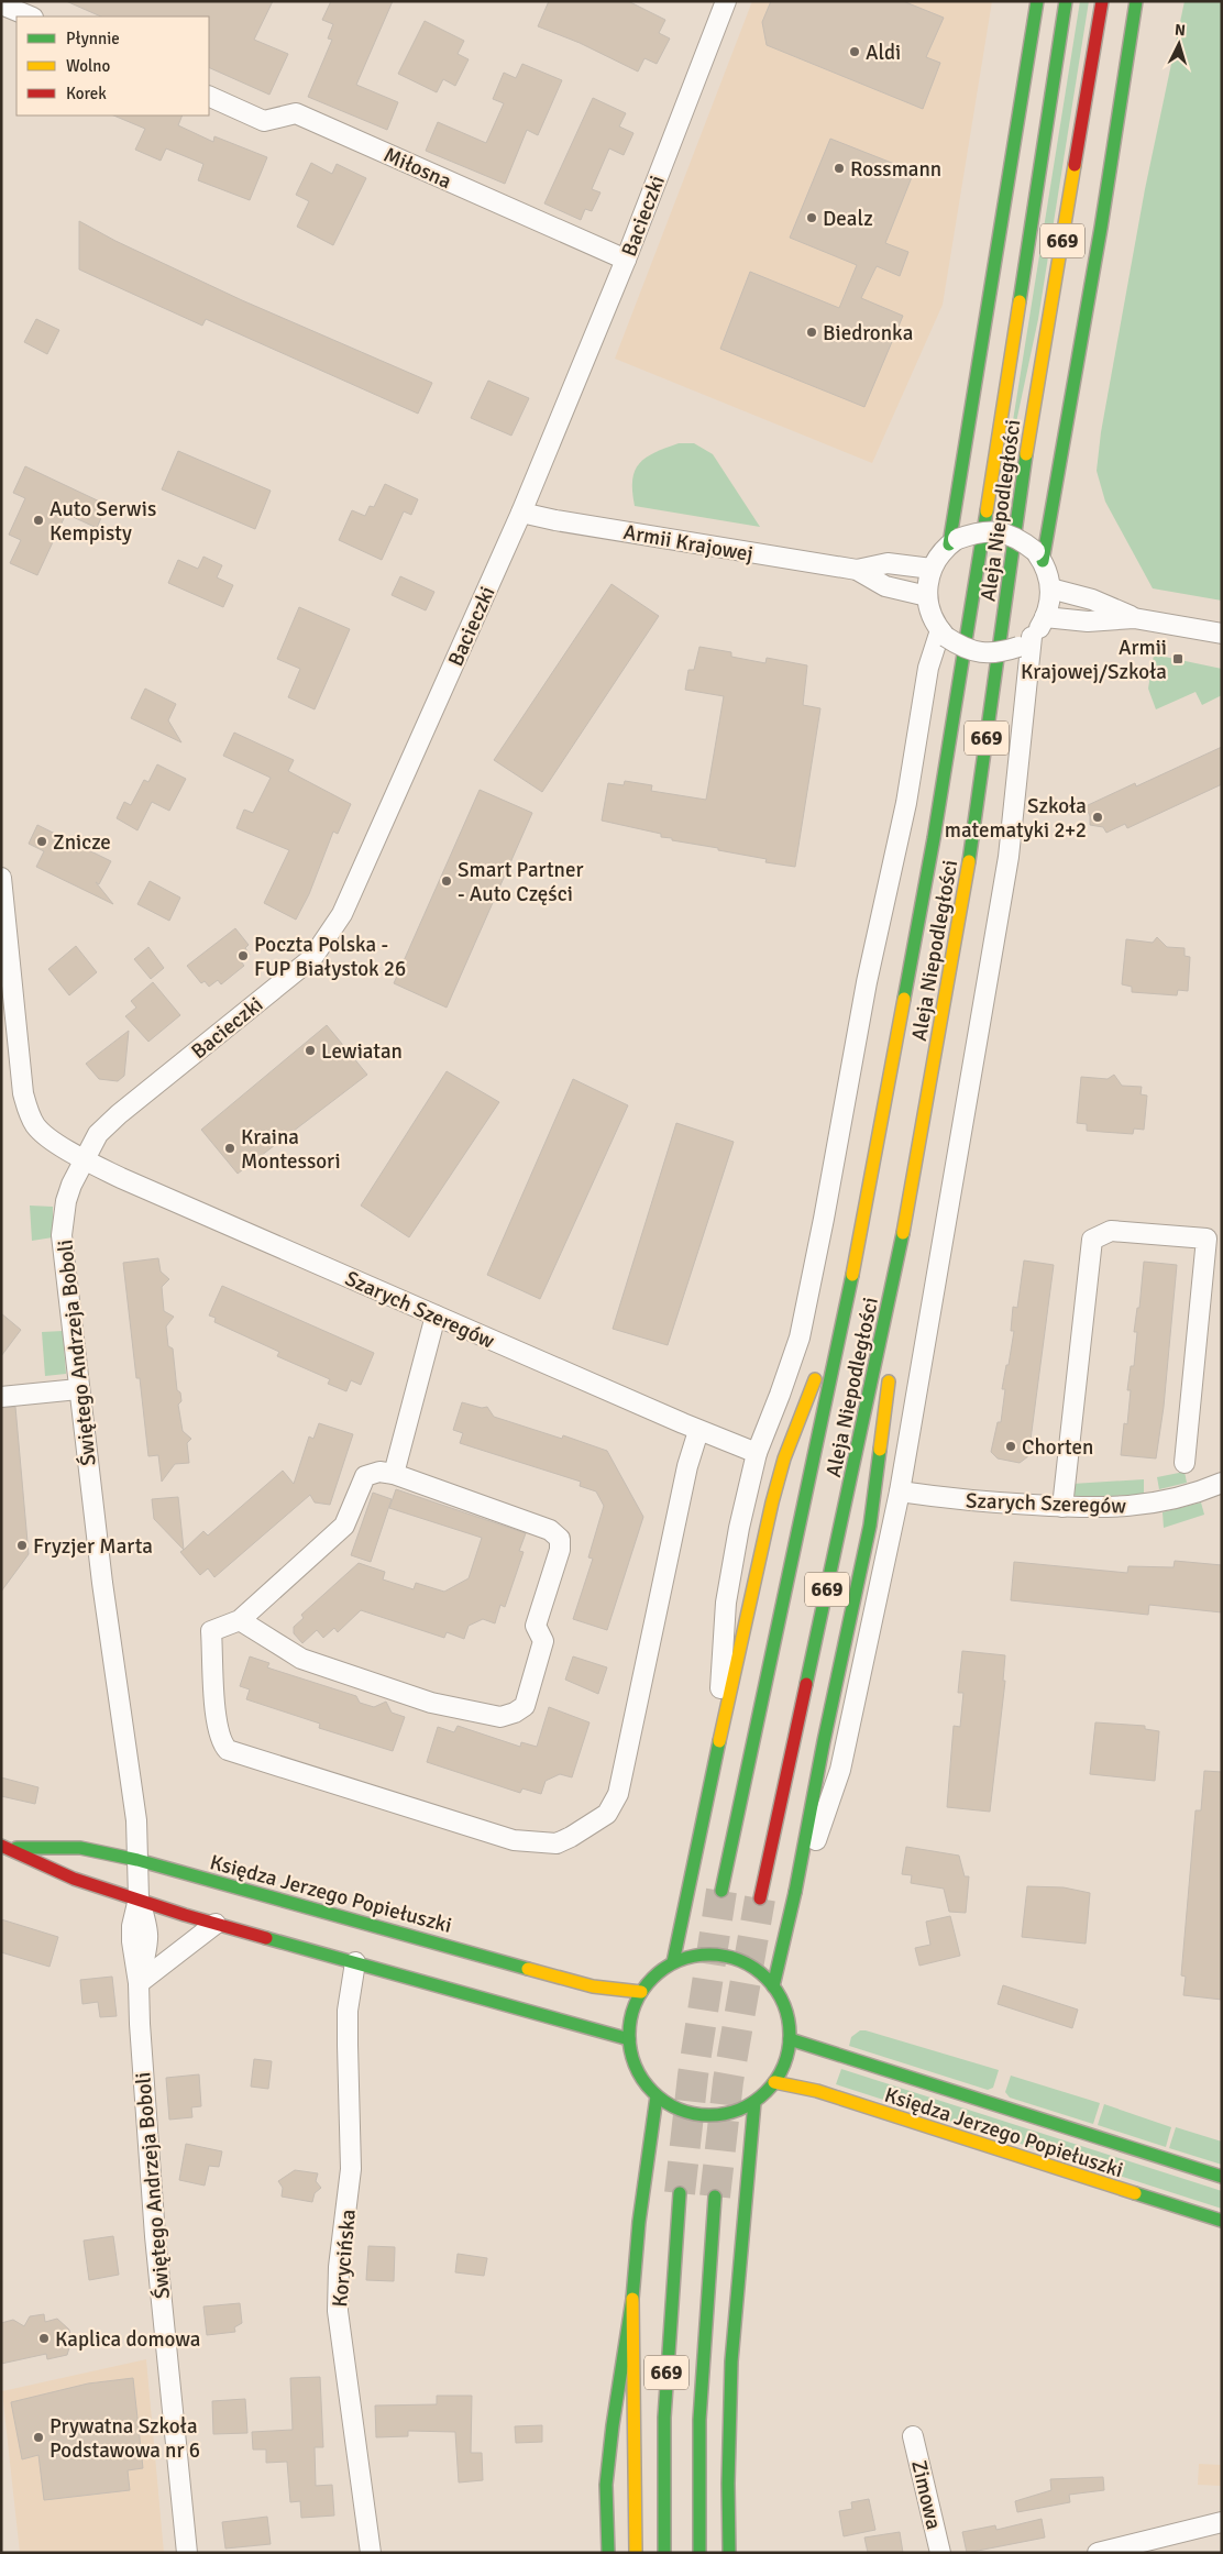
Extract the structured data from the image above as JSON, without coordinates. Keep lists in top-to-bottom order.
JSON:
{
  "streets": {
    "main road": ["669", "Aleja Niepodległości", "Księdza Jerzego Popiełuszki"],
    "street": [
      "Miłosna",
      "Bacieczki",
      "Armii Krajowej",
      "Szarych Szeregów",
      "Świętego Andrzeja Boboli",
      "Korycińska",
      "Zimowa"
    ]
  },
  "crossings": [
    ["Miłosna", "Bacieczki"],
    ["Bacieczki", "Armii Krajowej"],
    ["Bacieczki", "Szarych Szeregów"],
    ["Bacieczki", "Świętego Andrzeja Boboli"],
    ["Szarych Szeregów", "Świętego Andrzeja Boboli"],
    ["Świętego Andrzeja Boboli", "Księdza Jerzego Popiełuszki"],
    ["Księdza Jerzego Popiełuszki", "Korycińska"]
  ],
  "places": {
    "other": [
      "Aldi",
      "Rossmann",
      "Dealz",
      "Biedronka",
      "Auto Serwis Kempisty",
      "Szkoła matematyki 2+2",
      "Znicze",
      "Smart Partner - Auto Części",
      "Poczta Polska - FUP Białystok 26",
      "Lewiatan",
      "Kraina Montessori",
      "Chorten",
      "Fryzjer Marta",
      "Kaplica domowa",
      "Prywatna Szkoła Podstawowa nr 6"
    ],
    "transit": ["Armii Krajowej/Szkoła"]
  },
  "legend": ["Płynnie", "Wolno", "Korek"],
  "north": "top"
}
